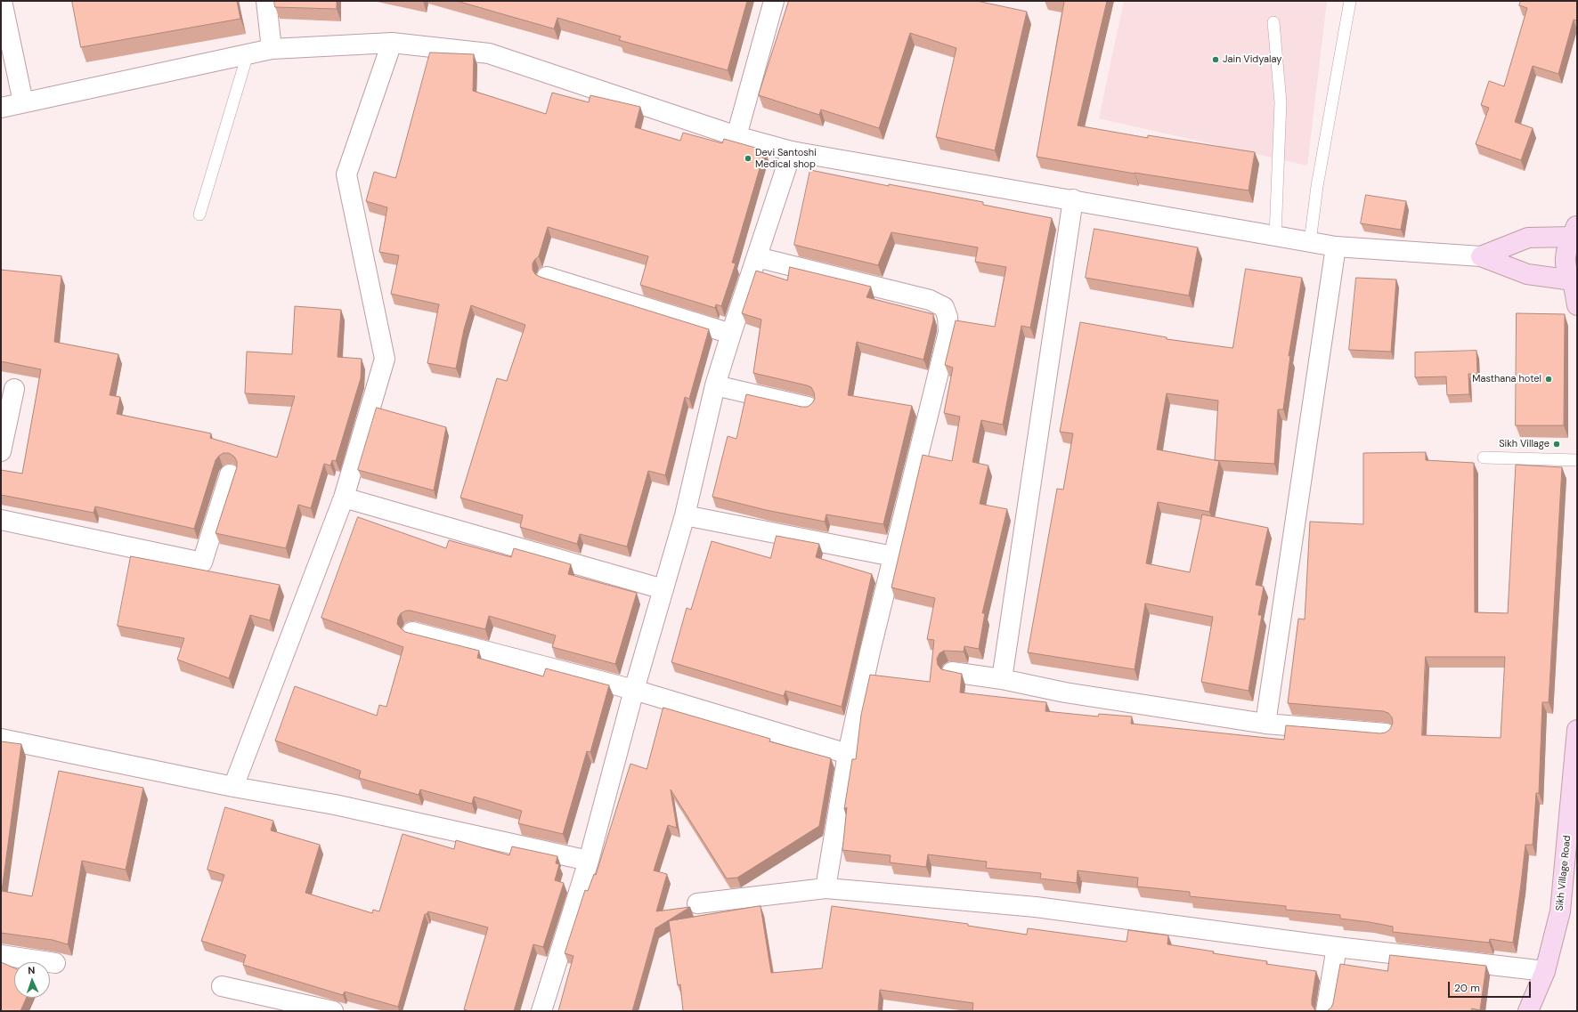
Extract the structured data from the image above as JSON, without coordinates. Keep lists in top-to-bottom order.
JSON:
{
  "streets": {
    "main road": ["Sikh Village Road"]
  },
  "places": [
    "Jain Vidyalay",
    "Devi Santoshi Medical shop",
    "Masthana hotel",
    "Sikh Village"
  ],
  "scale_bar": "20 m",
  "north": "top"
}
